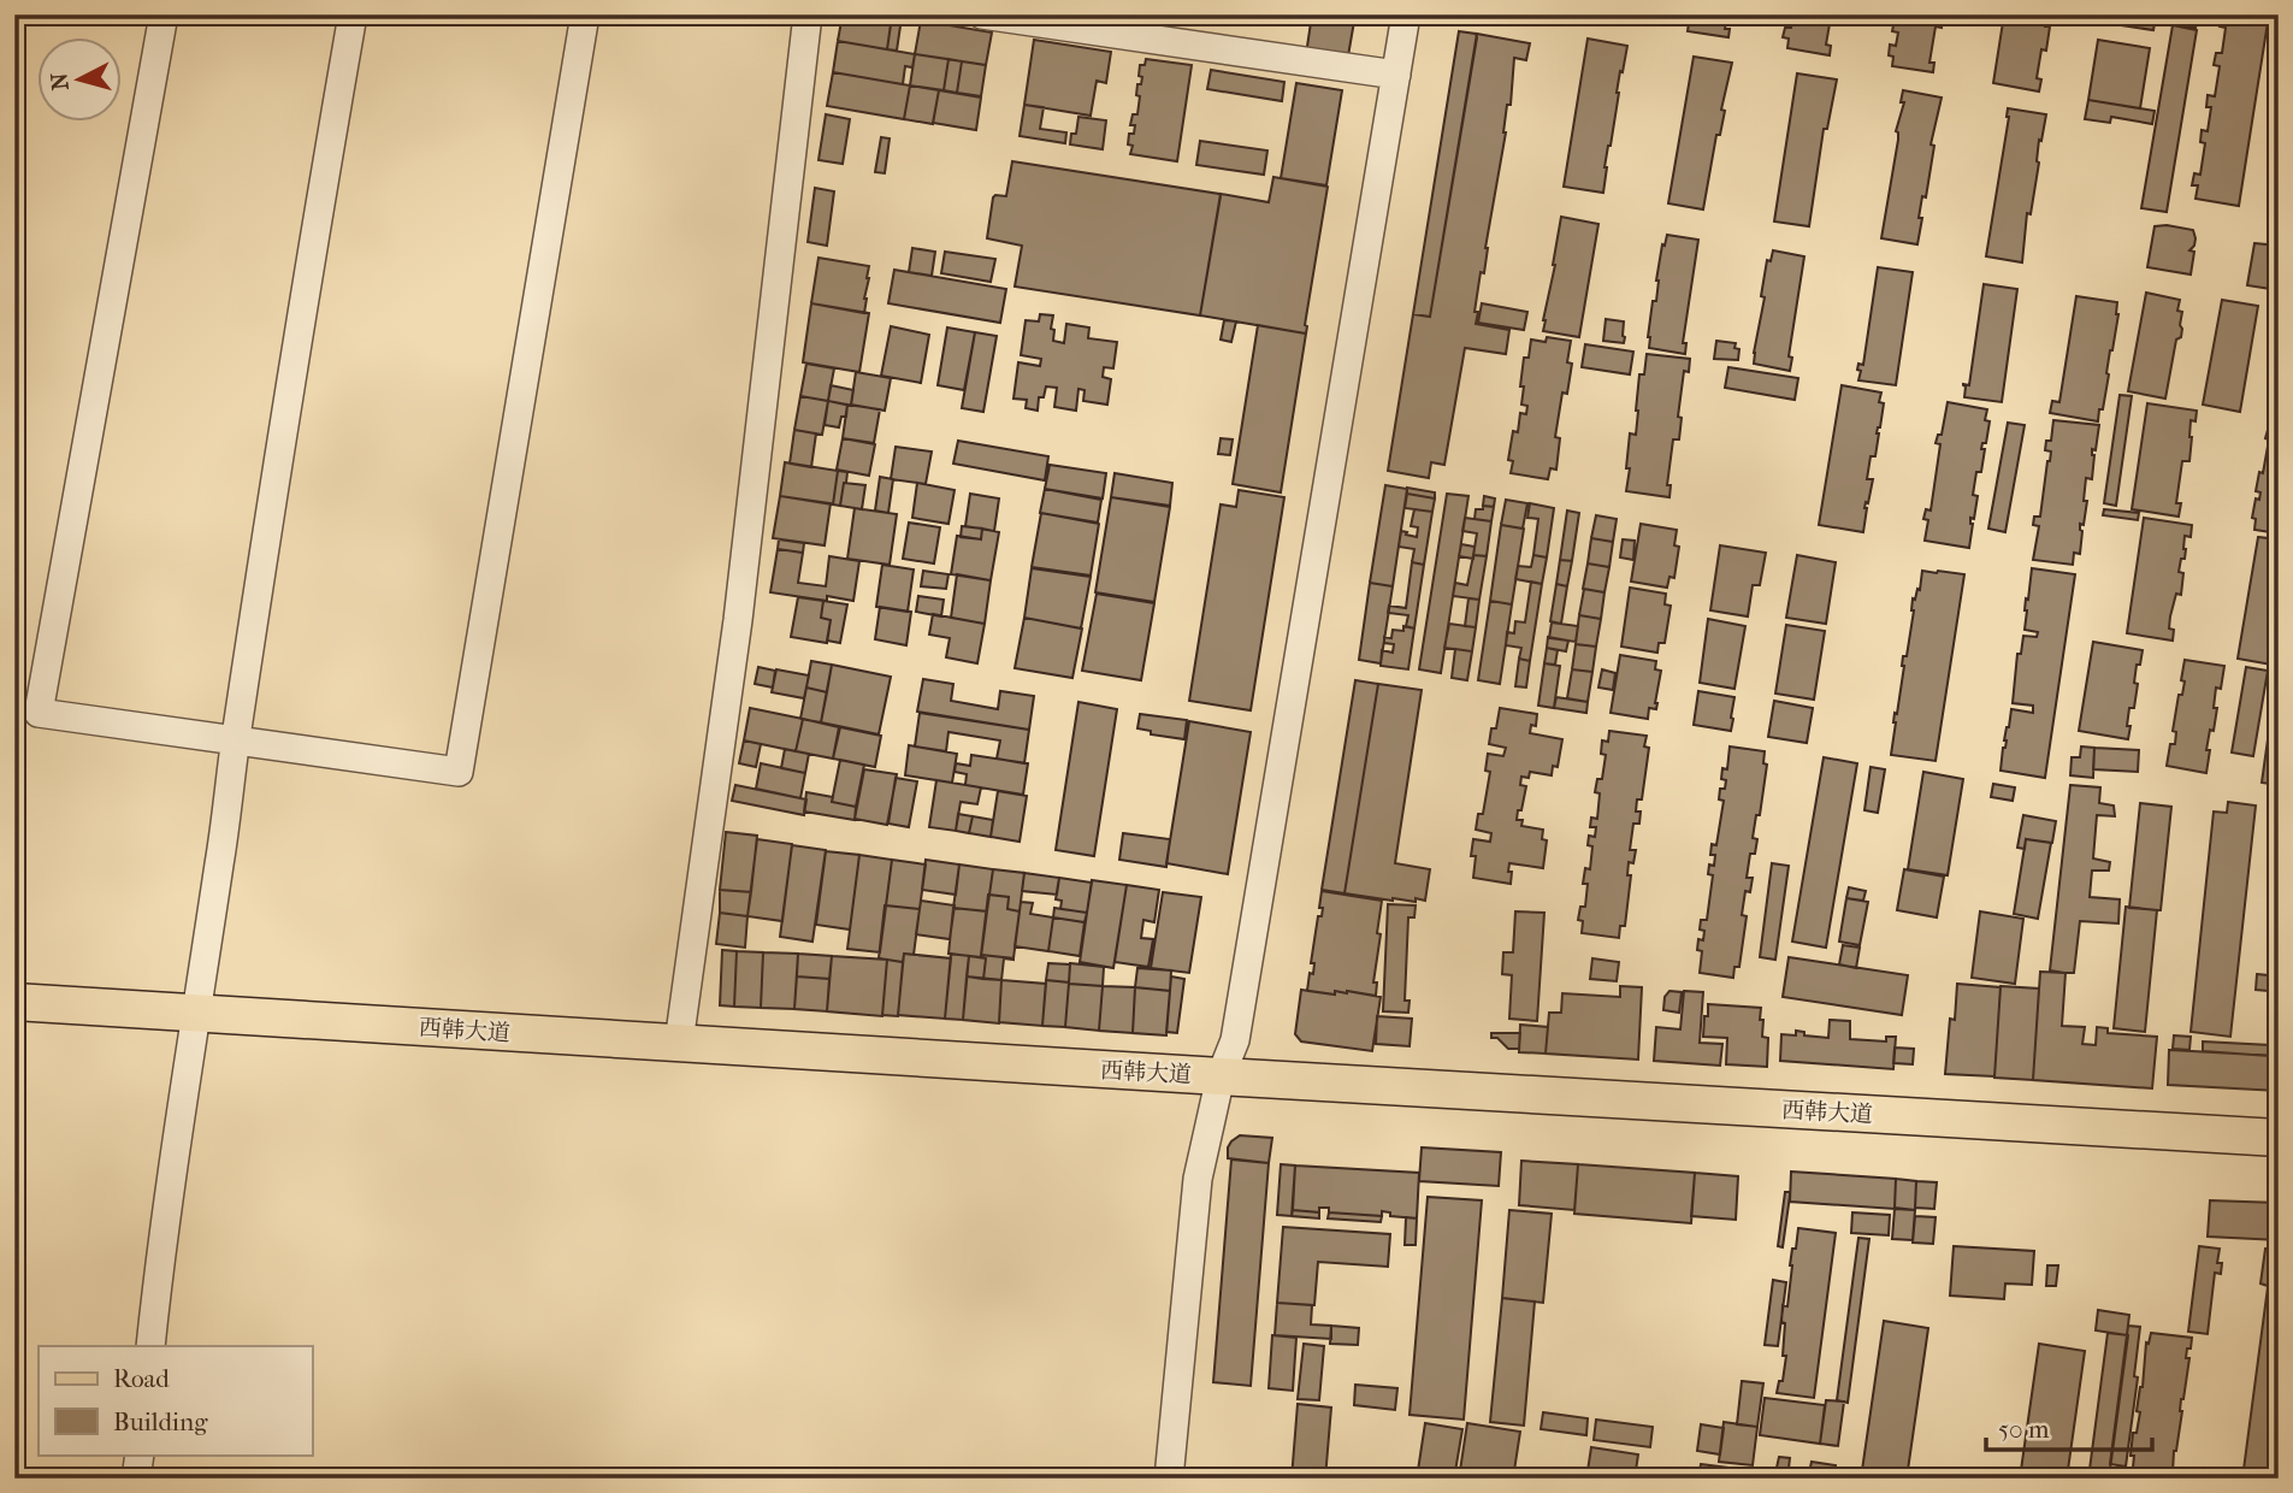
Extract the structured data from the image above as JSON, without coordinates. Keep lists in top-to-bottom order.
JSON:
{
  "streets": {
    "main road": ["西韩大道"]
  },
  "legend": ["Road", "Building"],
  "scale_bar": "50 m",
  "north": "left"
}
